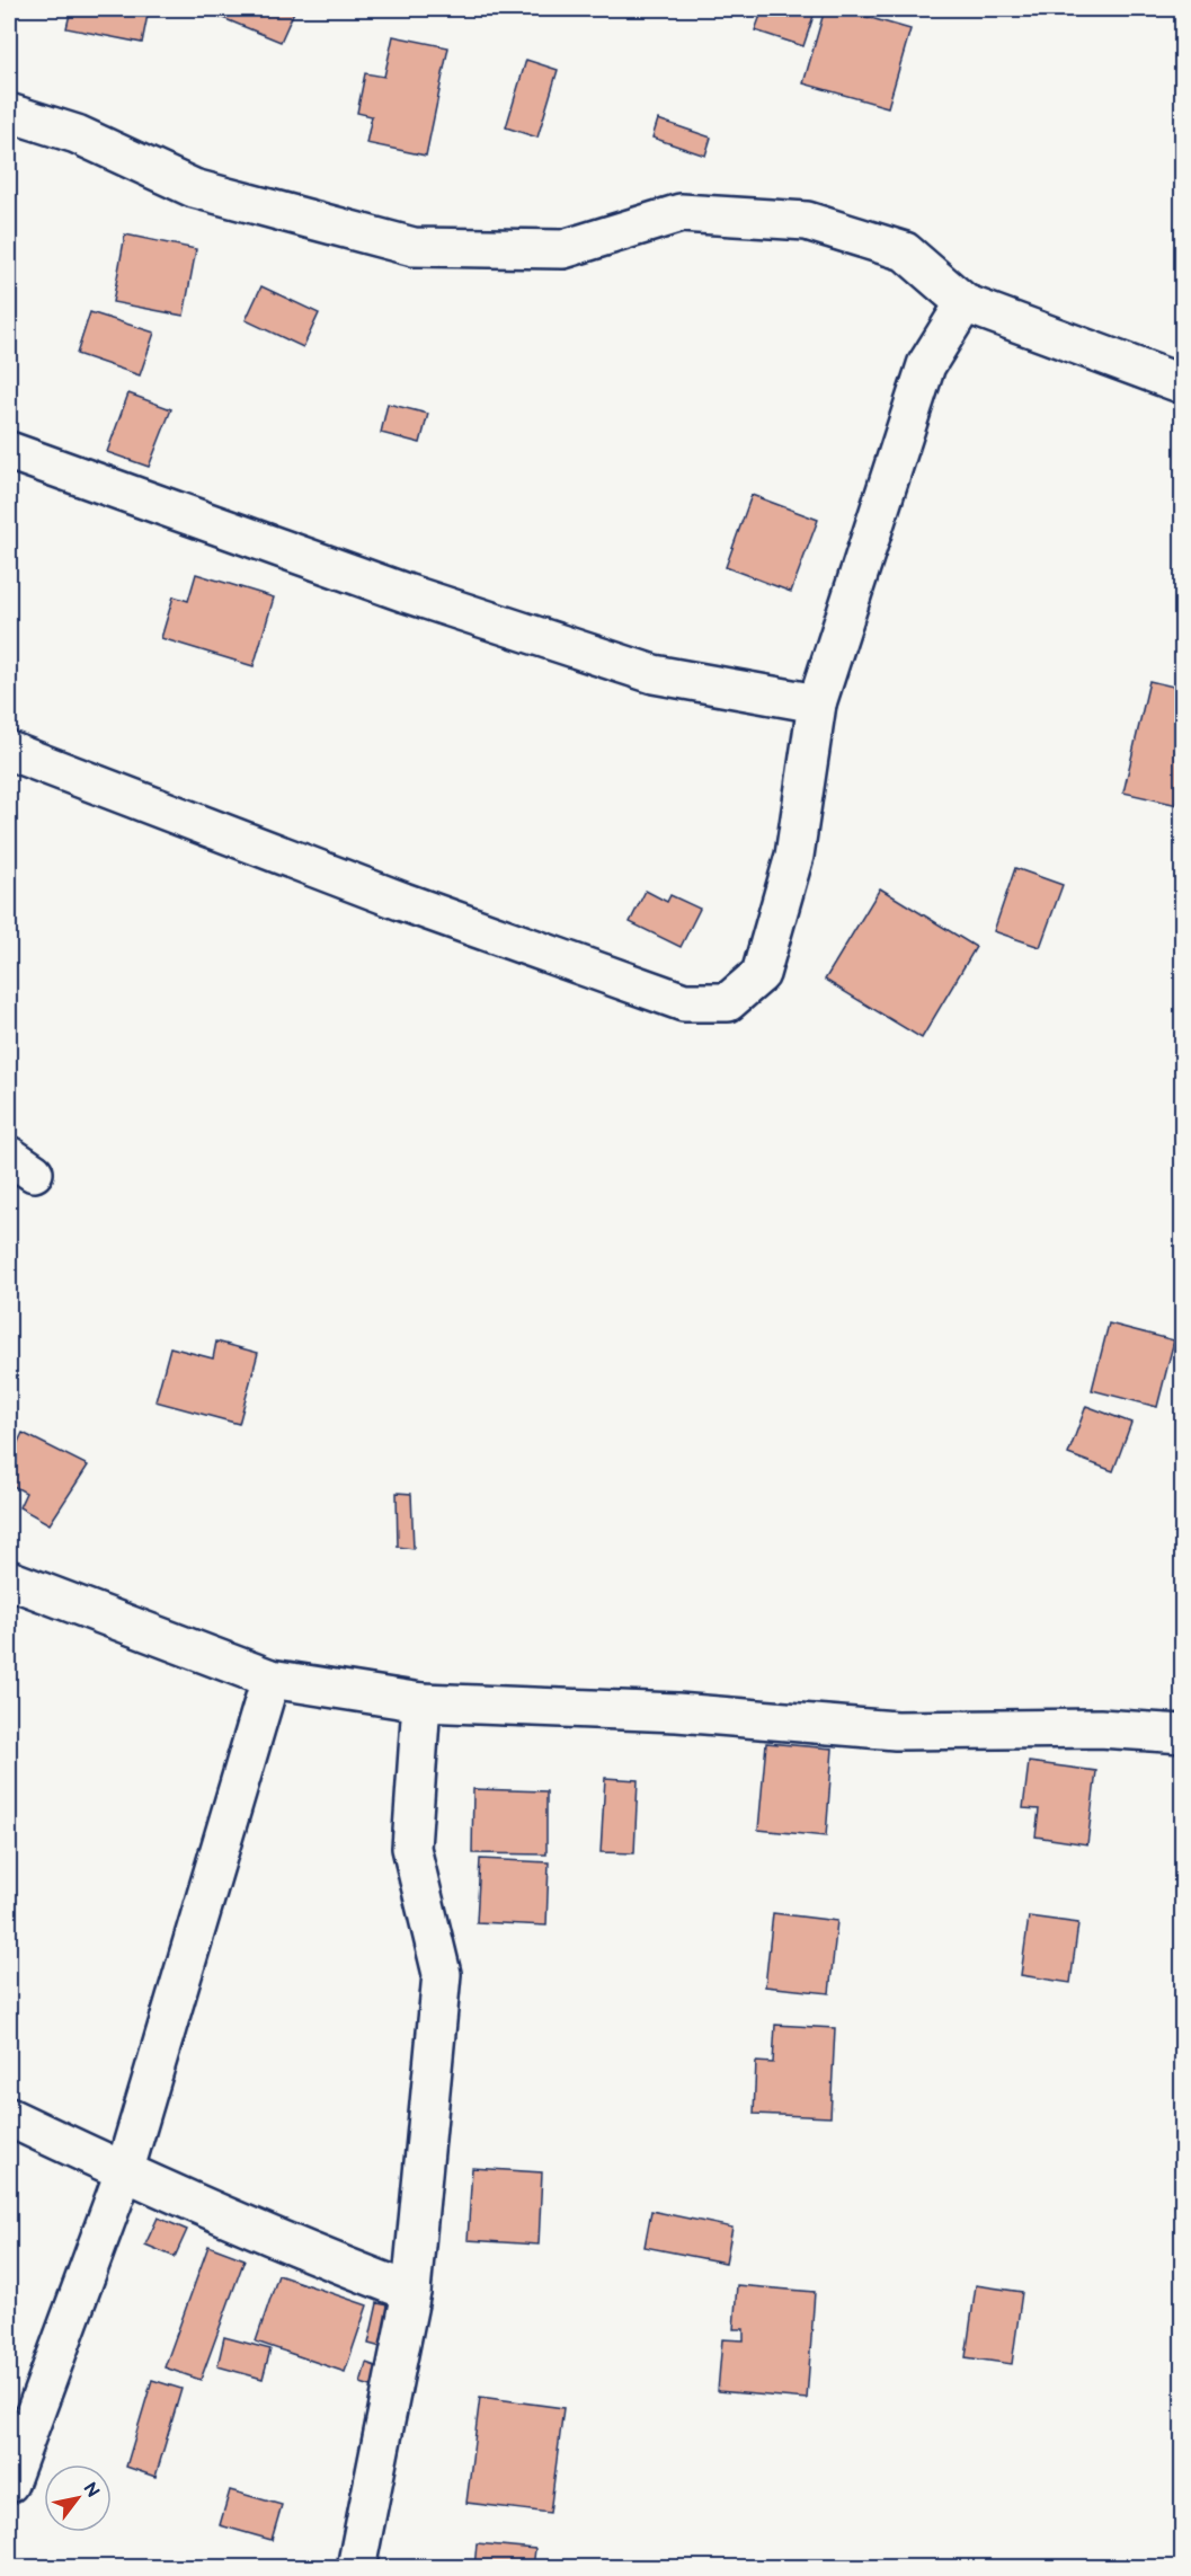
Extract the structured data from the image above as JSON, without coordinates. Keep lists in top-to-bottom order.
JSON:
{
  "north": "top right"
}
